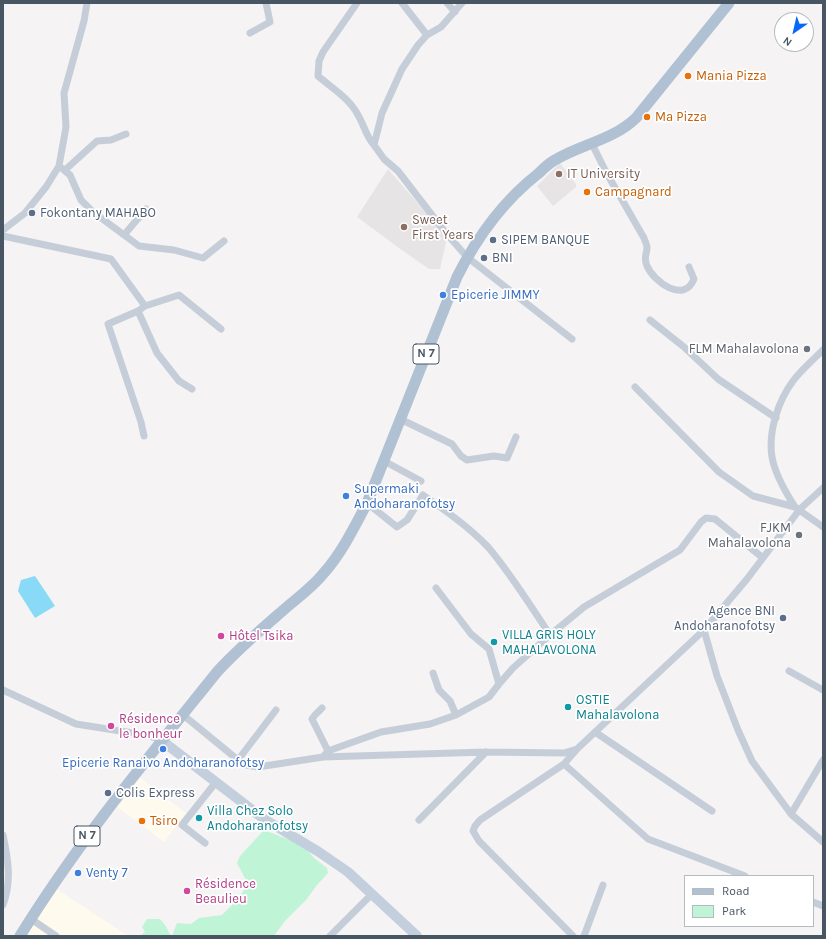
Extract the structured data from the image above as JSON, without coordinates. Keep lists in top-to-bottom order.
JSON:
{
  "streets": {
    "main road": ["N 7"]
  },
  "places": [
    "Mania Pizza",
    "Ma Pizza",
    "IT University",
    "Campagnard",
    "Fokontany MAHABO",
    "Sweet First Years",
    "SIPEM BANQUE",
    "BNI",
    "Epicerie JIMMY",
    "FLM Mahalavolona",
    "Supermaki Andoharanofotsy",
    "FJKM Mahalavolona",
    "Agence BNI Andoharanofotsy",
    "Hôtel Tsika",
    "VILLA GRIS HOLY MAHALAVOLONA",
    "OSTIE Mahalavolona",
    "Résidence le bonheur",
    "Epicerie Ranaivo Andoharanofotsy",
    "Colis Express",
    "Villa Chez Solo Andoharanofotsy",
    "Tsiro",
    "Venty 7",
    "Résidence Beaulieu"
  ],
  "legend": ["Road", "Park"],
  "north": "bottom left"
}
